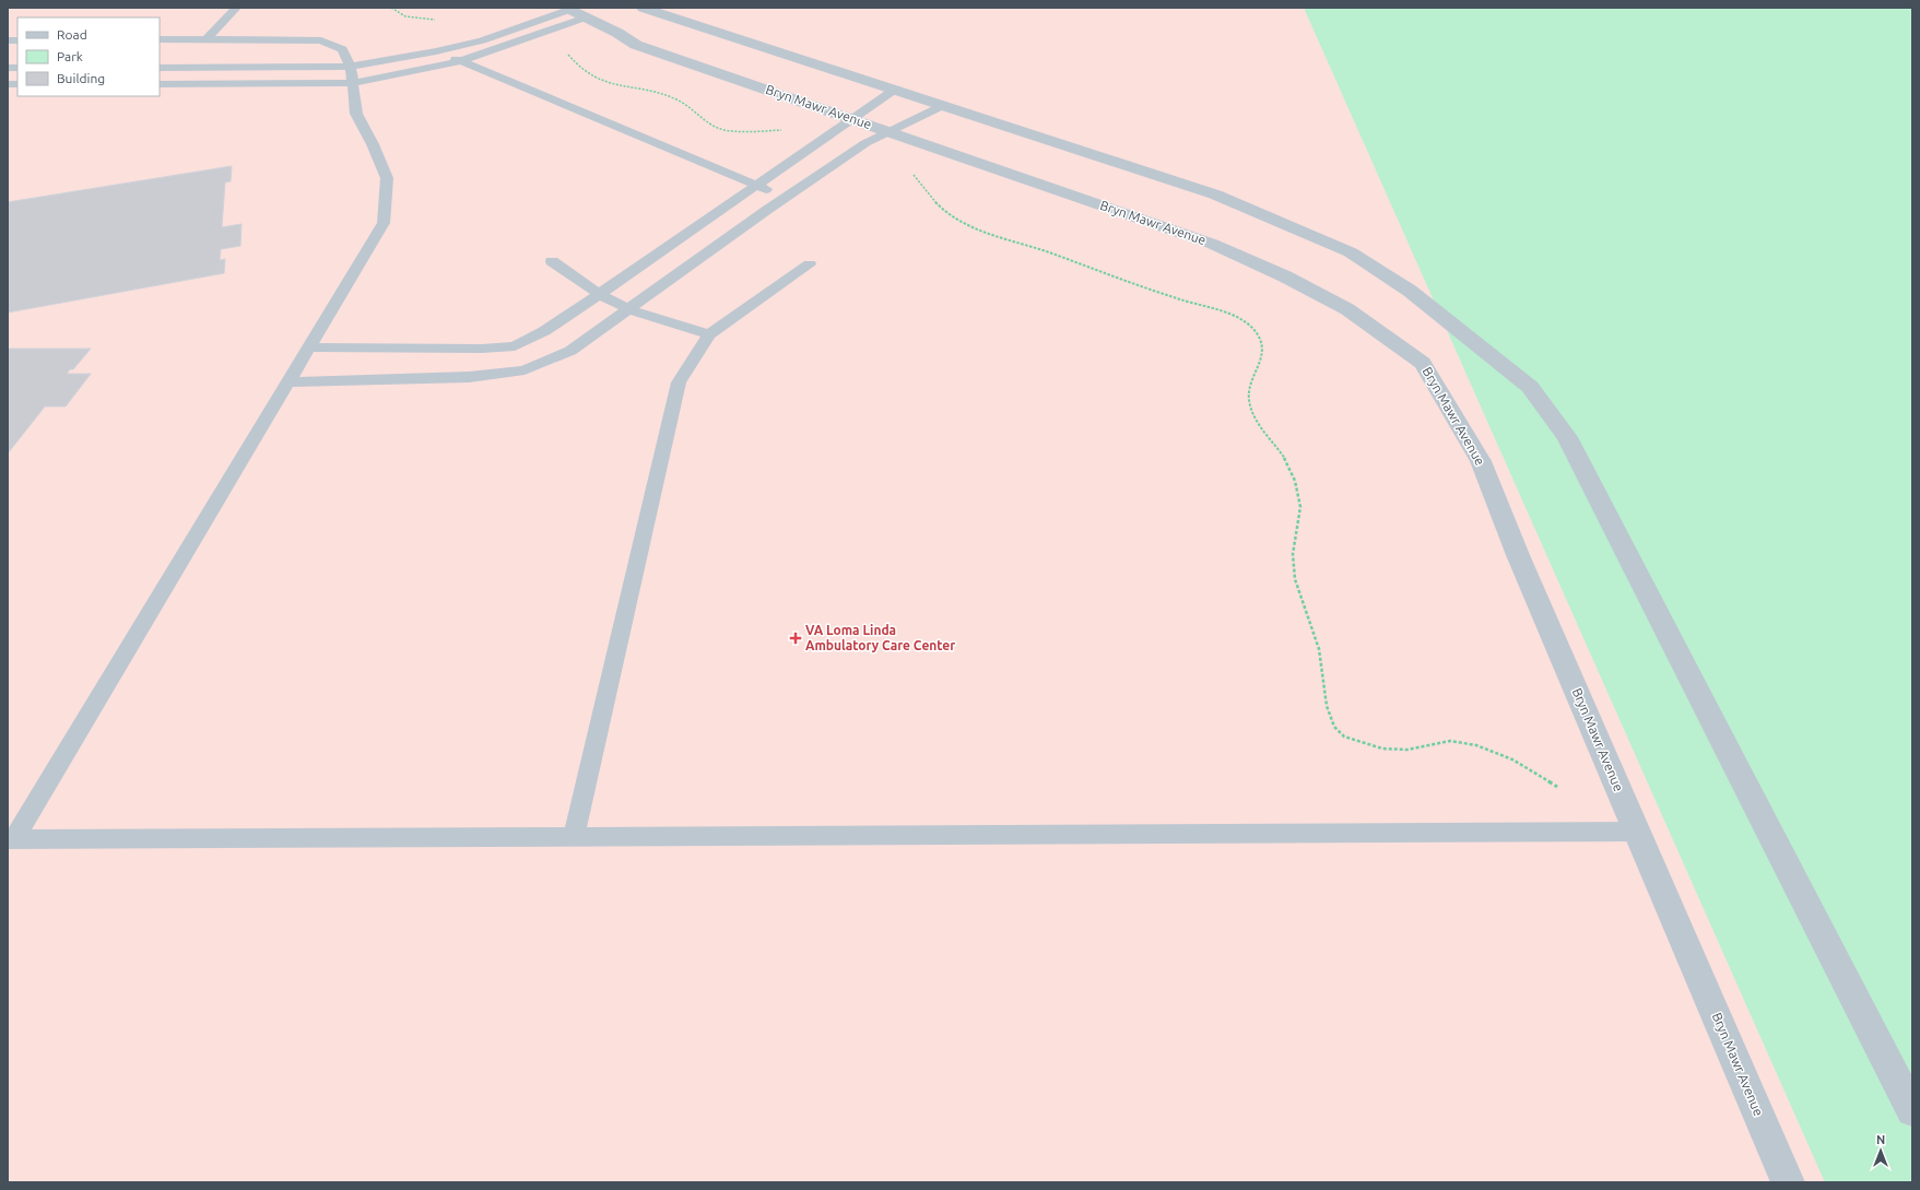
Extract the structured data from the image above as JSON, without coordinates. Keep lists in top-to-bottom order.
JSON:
{
  "streets": {
    "street": ["Bryn Mawr Avenue"]
  },
  "places": {
    "health": ["VA Loma Linda Ambulatory Care Center"]
  },
  "legend": ["Road", "Park", "Building"],
  "north": "top"
}
